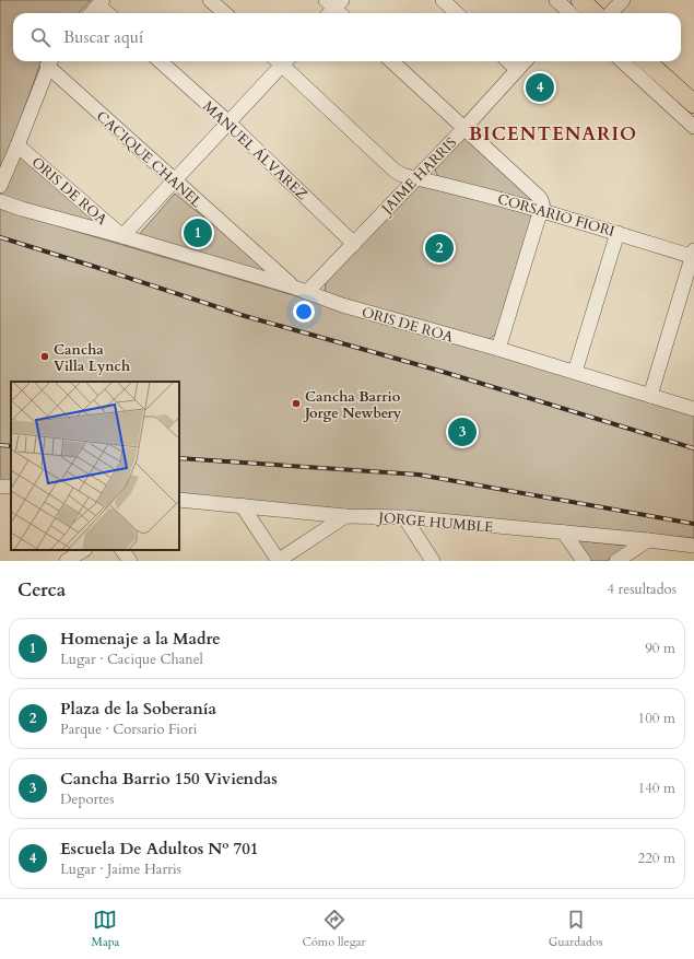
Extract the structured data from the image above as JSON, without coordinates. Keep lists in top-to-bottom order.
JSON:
{
  "streets": {
    "street": [
      "MANUEL ÁLVAREZ",
      "CACIQUE CHANEL",
      "JAIME HARRIS",
      "ORIS DE ROA",
      "CORSARIO FIORI",
      "JORGE HUMBLE"
    ]
  },
  "crossings": [
    ["MANUEL ÁLVAREZ", "JAIME HARRIS"],
    ["CACIQUE CHANEL", "ORIS DE ROA"],
    ["JAIME HARRIS", "ORIS DE ROA"],
    ["JAIME HARRIS", "CORSARIO FIORI"]
  ],
  "districts": ["BICENTENARIO"],
  "places": ["Cancha Villa Lynch", "Cancha Barrio Jorge Newbery"],
  "page": {
    "search": "Buscar aquí",
    "pins": [
      "4",
      "1",
      "2",
      "3"
    ],
    "heading": ["Cerca", "4 resultados"],
    "list": [
      {
        "mark": "1",
        "name": "Homenaje a la Madre",
        "note": "Lugar · Cacique Chanel",
        "value": "90 m"
      },
      {
        "mark": "2",
        "name": "Plaza de la Soberanía",
        "note": "Parque · Corsario Fiori",
        "value": "100 m"
      },
      {
        "mark": "3",
        "name": "Cancha Barrio 150 Viviendas",
        "note": "Deportes",
        "value": "140 m"
      },
      {
        "mark": "4",
        "name": "Escuela De Adultos Nº 701",
        "note": "Lugar · Jaime Harris",
        "value": "220 m"
      }
    ],
    "nav": ["Mapa", "Cómo llegar", "Guardados"]
  }
}
